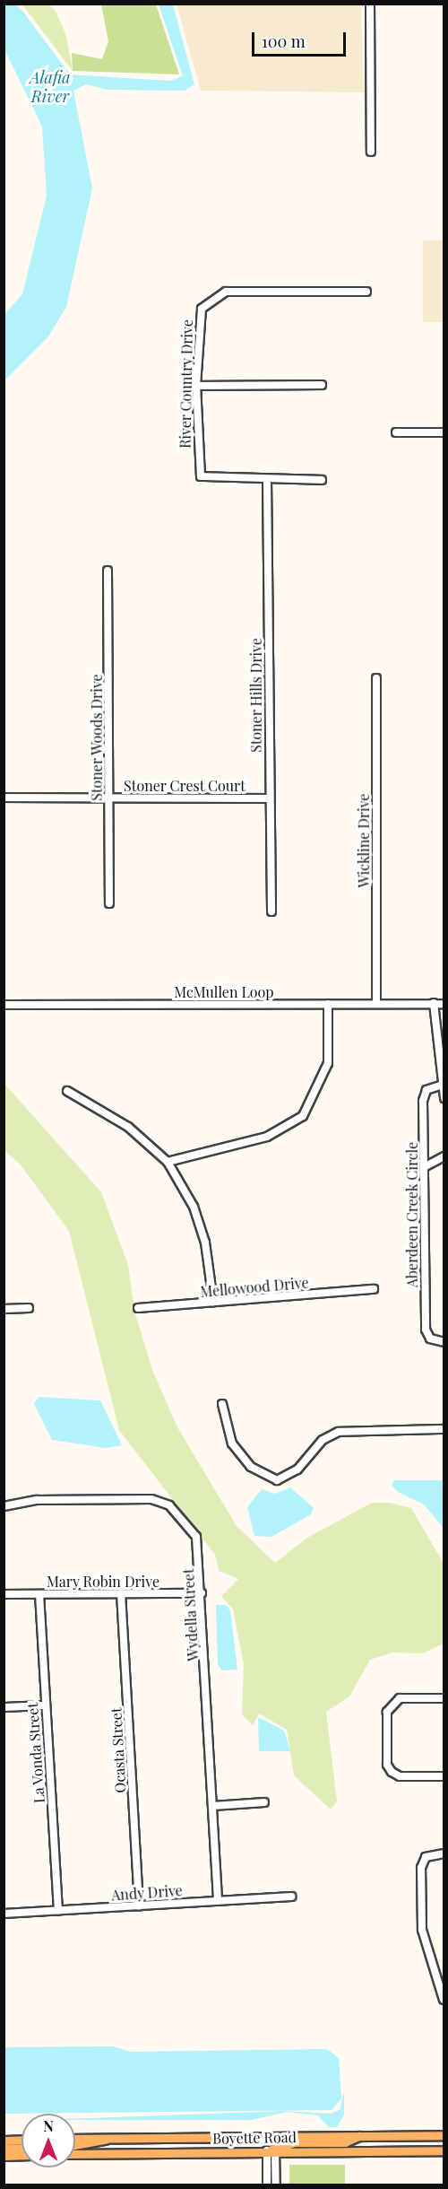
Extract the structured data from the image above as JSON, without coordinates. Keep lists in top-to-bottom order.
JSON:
{
  "streets": {
    "main road": ["Boyette Road"],
    "street": [
      "River Country Drive",
      "Stoner Hills Drive",
      "Stoner Woods Drive",
      "Stoner Crest Court",
      "Wickline Drive",
      "McMullen Loop",
      "Aberdeen Creek Circle",
      "Mellowood Drive",
      "Mary Robin Drive",
      "Wydella Street",
      "Ocasta Street",
      "La Vonda Street",
      "Andy Drive"
    ]
  },
  "crossings": [
    ["River Country Drive", "Stoner Hills Drive"],
    ["Stoner Hills Drive", "Stoner Crest Court"],
    ["Stoner Woods Drive", "Stoner Crest Court"],
    ["Wickline Drive", "McMullen Loop"],
    ["Mary Robin Drive", "Wydella Street"],
    ["Mary Robin Drive", "Ocasta Street"],
    ["Mary Robin Drive", "La Vonda Street"],
    ["Wydella Street", "Andy Drive"],
    ["Ocasta Street", "Andy Drive"],
    ["La Vonda Street", "Andy Drive"]
  ],
  "water": ["Alafia River"],
  "scale_bar": "100 m",
  "north": "top"
}
